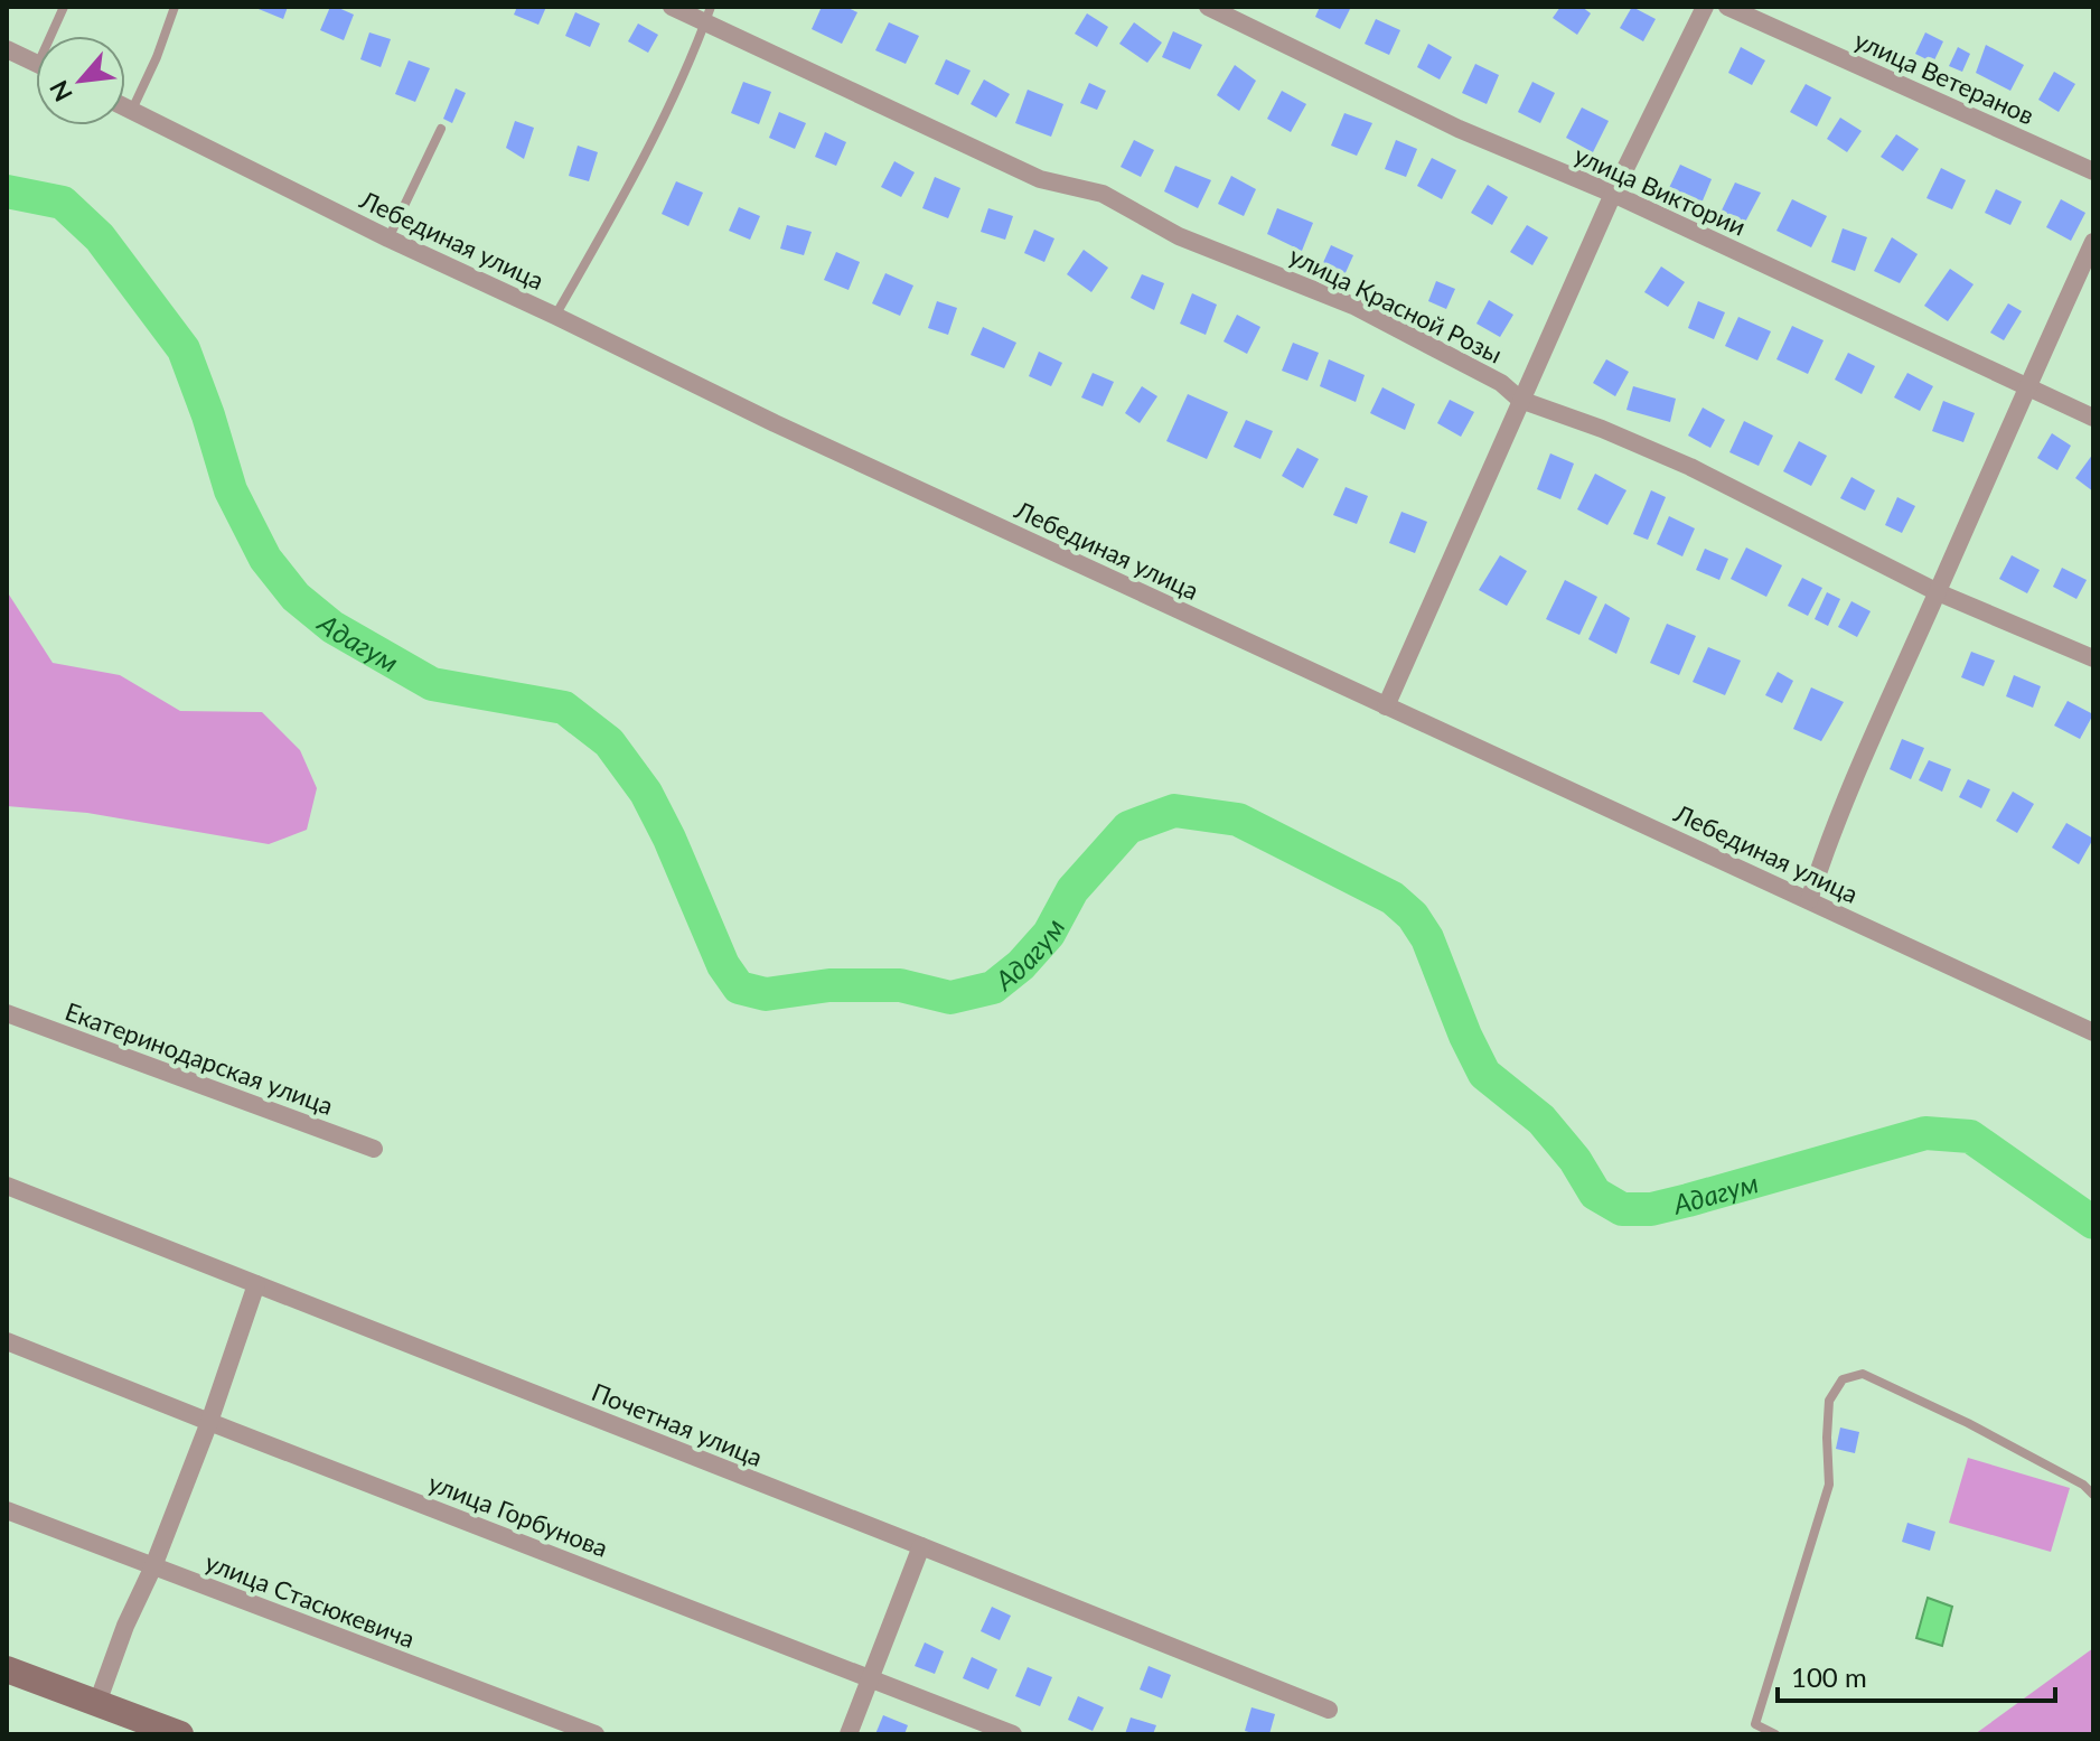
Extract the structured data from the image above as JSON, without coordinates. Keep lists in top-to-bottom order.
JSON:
{
  "streets": {
    "street": [
      "улица Ветеранов",
      "улица Виктории",
      "Лебединая улица",
      "улица Красной Розы",
      "Екатеринодарская улица",
      "Почетная улица",
      "улица Горбунова",
      "улица Стасюкевича"
    ]
  },
  "water": ["Адагум"],
  "scale_bar": "100 m",
  "north": "bottom left"
}
